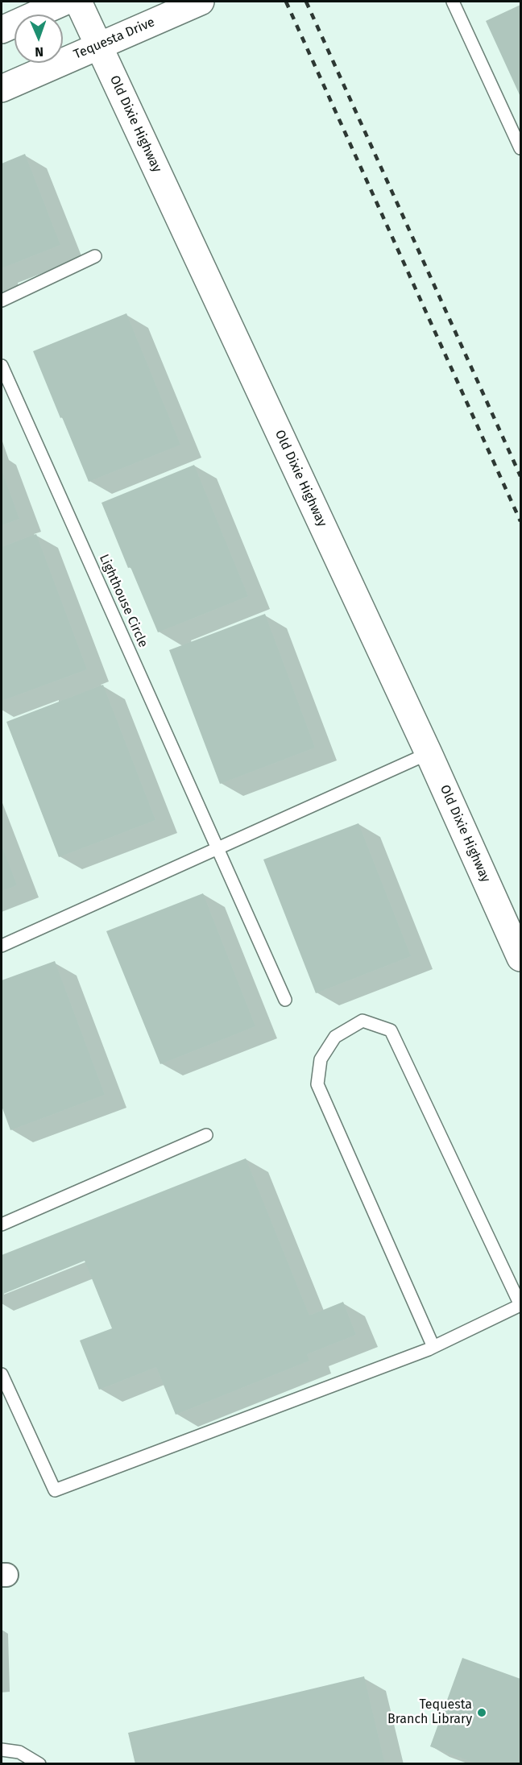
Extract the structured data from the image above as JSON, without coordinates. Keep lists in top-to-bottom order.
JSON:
{
  "streets": {
    "street": ["Tequesta Drive", "Old Dixie Highway"],
    "lane": ["Lighthouse Circle"]
  },
  "crossings": [
    ["Tequesta Drive", "Old Dixie Highway"]
  ],
  "places": ["Tequesta Branch Library"],
  "north": "bottom"
}
